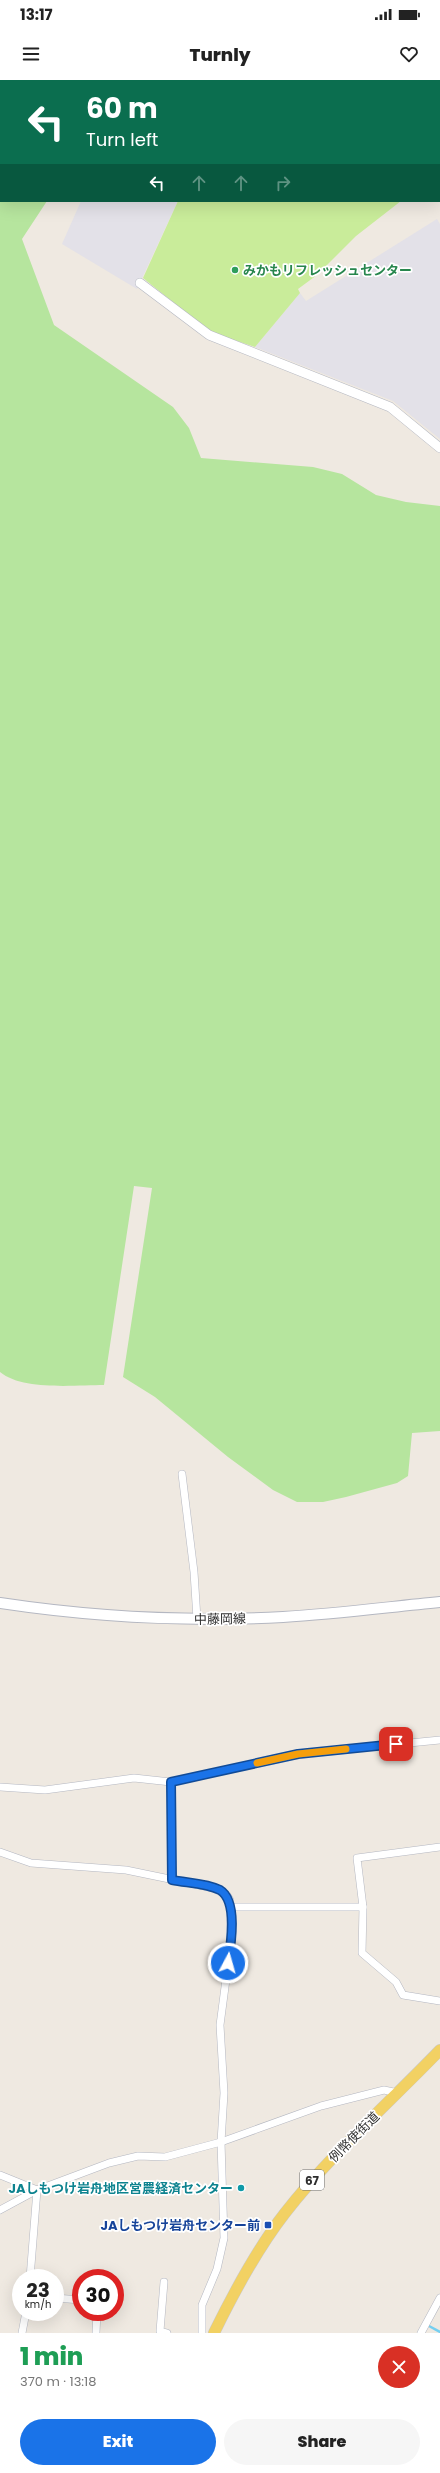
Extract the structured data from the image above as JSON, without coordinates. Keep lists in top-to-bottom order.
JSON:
{
  "streets": {
    "main road": ["中藤岡線", "例幣使街道", "67"]
  },
  "places": {
    "other": ["みかもリフレッシュセンター", "JAしもつけ岩舟地区営農経済センター"],
    "transit": ["JAしもつけ岩舟センター前"]
  },
  "page": {
    "status": "13:17",
    "header": "Turnly",
    "turn": ["60 m", "Turn left"],
    "speed": "23 km/h",
    "limit": "30",
    "heading": ["1 min", "370 m · 13:18"],
    "buttons": ["Exit", "Share"]
  }
}
